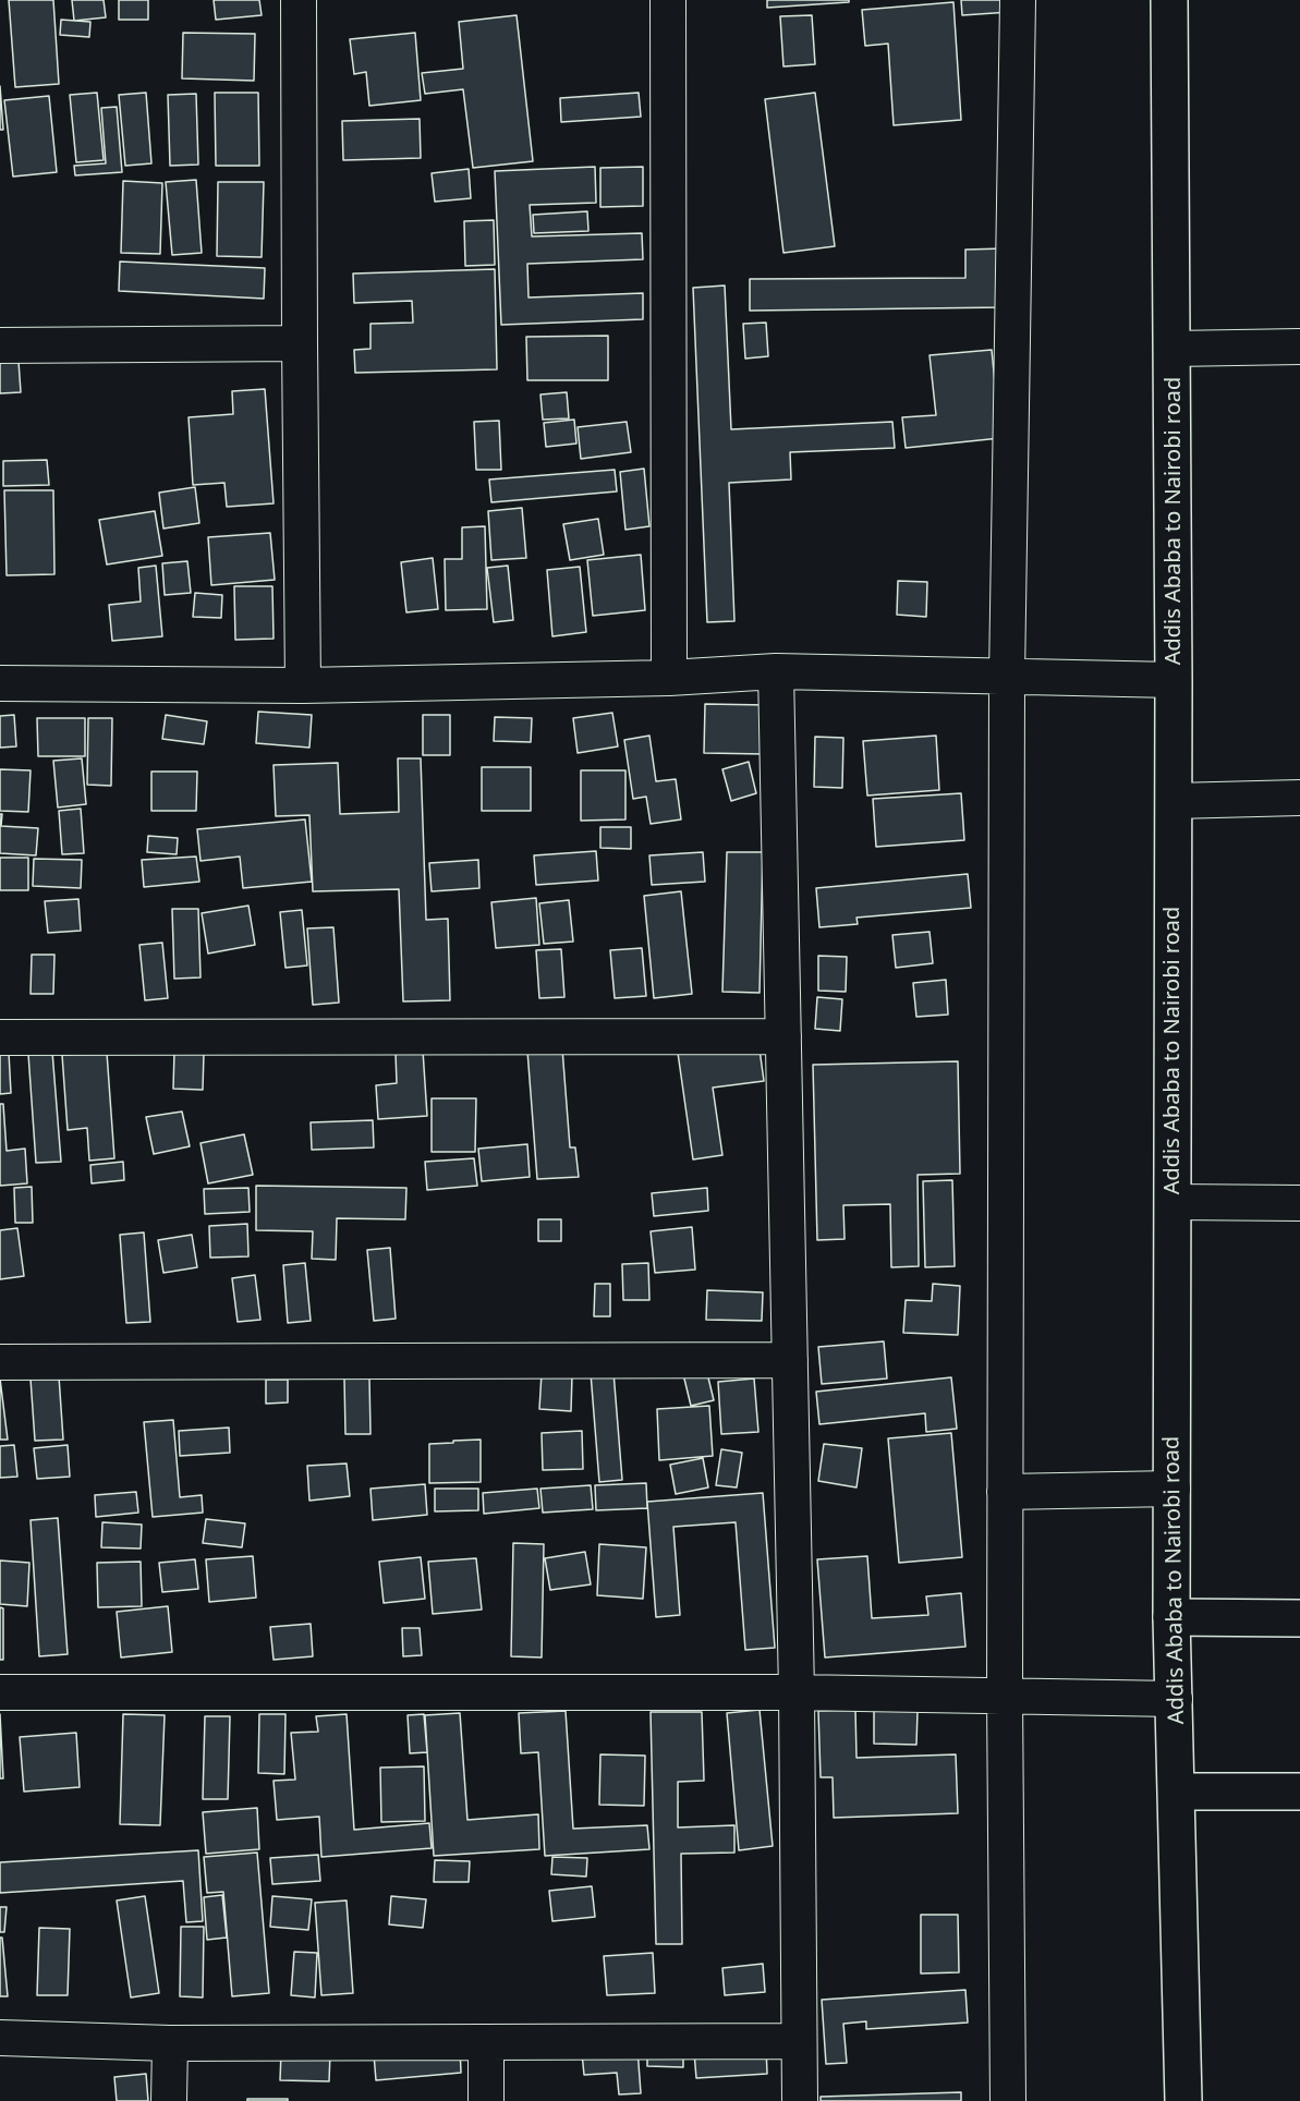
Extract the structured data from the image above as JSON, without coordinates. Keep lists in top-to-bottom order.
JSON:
{
  "streets": {
    "main road": ["Addis Ababa to Nairobi road"]
  }
}
